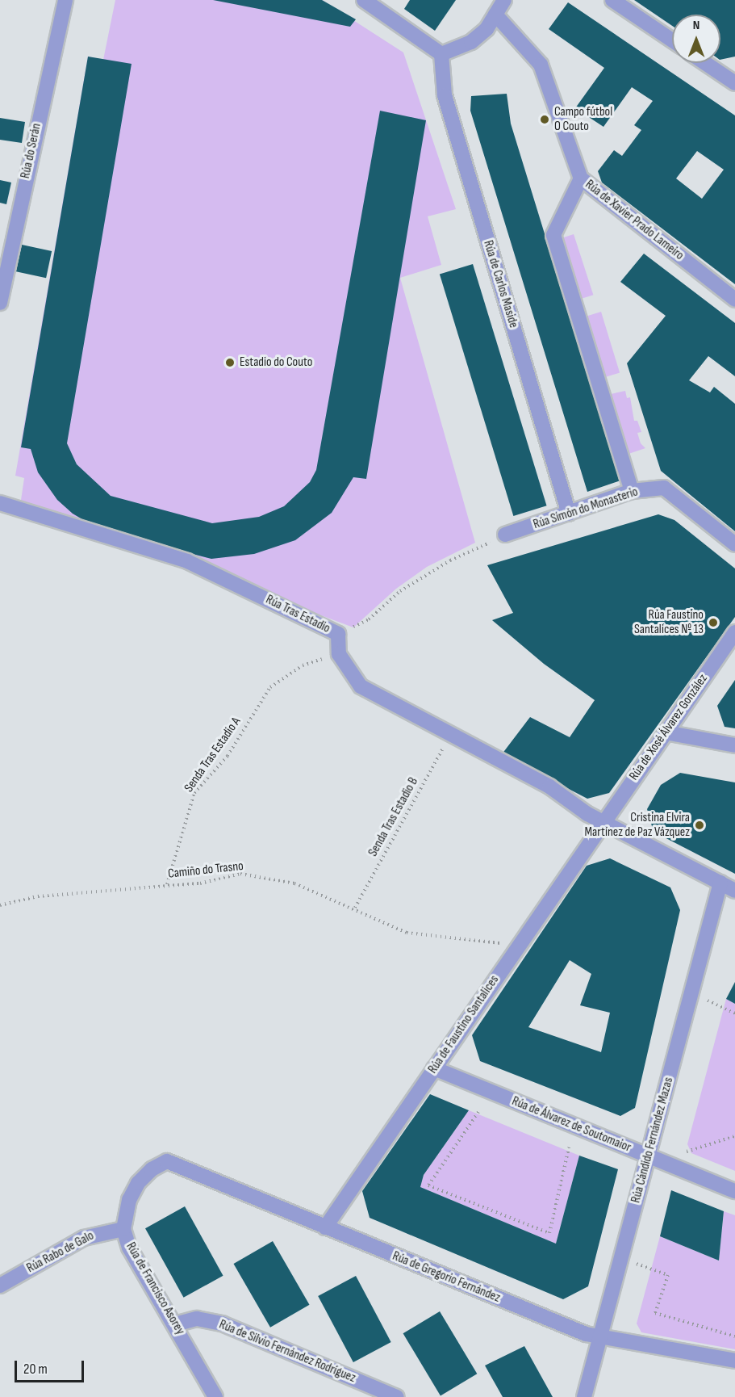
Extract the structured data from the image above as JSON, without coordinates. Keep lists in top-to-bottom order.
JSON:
{
  "streets": {
    "street": [
      "Rúa do Serán",
      "Rúa de Xavier Prado Lameiro",
      "Rúa de Carlos Maside",
      "Rúa Simón do Monasterio",
      "Rúa Tras Estadio",
      "Rúa de Xosé Álvarez González",
      "Rúa de Faustino Santalices",
      "Rúa de Álvarez de Soutomaior",
      "Rúa Cándido Fernández Mazas",
      "Rúa Rabo de Galo",
      "Rúa de Gregorio Fernández",
      "Rúa de Francisco Asorey",
      "Rúa de Silvio Fernández Rodríguez"
    ],
    "path": ["Senda Tras Estadio A", "Senda Tras Estadio B", "Camiño do Trasno"]
  },
  "crossings": [
    ["Rúa de Carlos Maside", "Rúa Simón do Monasterio"],
    ["Rúa Tras Estadio", "Senda Tras Estadio A"],
    ["Rúa de Xosé Álvarez González", "Rúa de Faustino Santalices"],
    ["Senda Tras Estadio A", "Camiño do Trasno"],
    ["Senda Tras Estadio B", "Camiño do Trasno"],
    ["Camiño do Trasno", "Rúa de Faustino Santalices"],
    ["Rúa de Faustino Santalices", "Rúa de Álvarez de Soutomaior"],
    ["Rúa de Faustino Santalices", "Rúa de Gregorio Fernández"],
    ["Rúa de Álvarez de Soutomaior", "Rúa Cándido Fernández Mazas"],
    ["Rúa Cándido Fernández Mazas", "Rúa de Gregorio Fernández"],
    ["Rúa Rabo de Galo", "Rúa de Francisco Asorey"],
    ["Rúa de Gregorio Fernández", "Rúa de Francisco Asorey"],
    ["Rúa de Francisco Asorey", "Rúa de Silvio Fernández Rodríguez"]
  ],
  "places": [
    "Campo fútbol O Couto",
    "Estadio do Couto",
    "Rúa Faustino Santalices Nº 13",
    "Cristina Elvira Martínez de Paz Vázquez"
  ],
  "scale_bar": "20 m",
  "north": "top"
}
